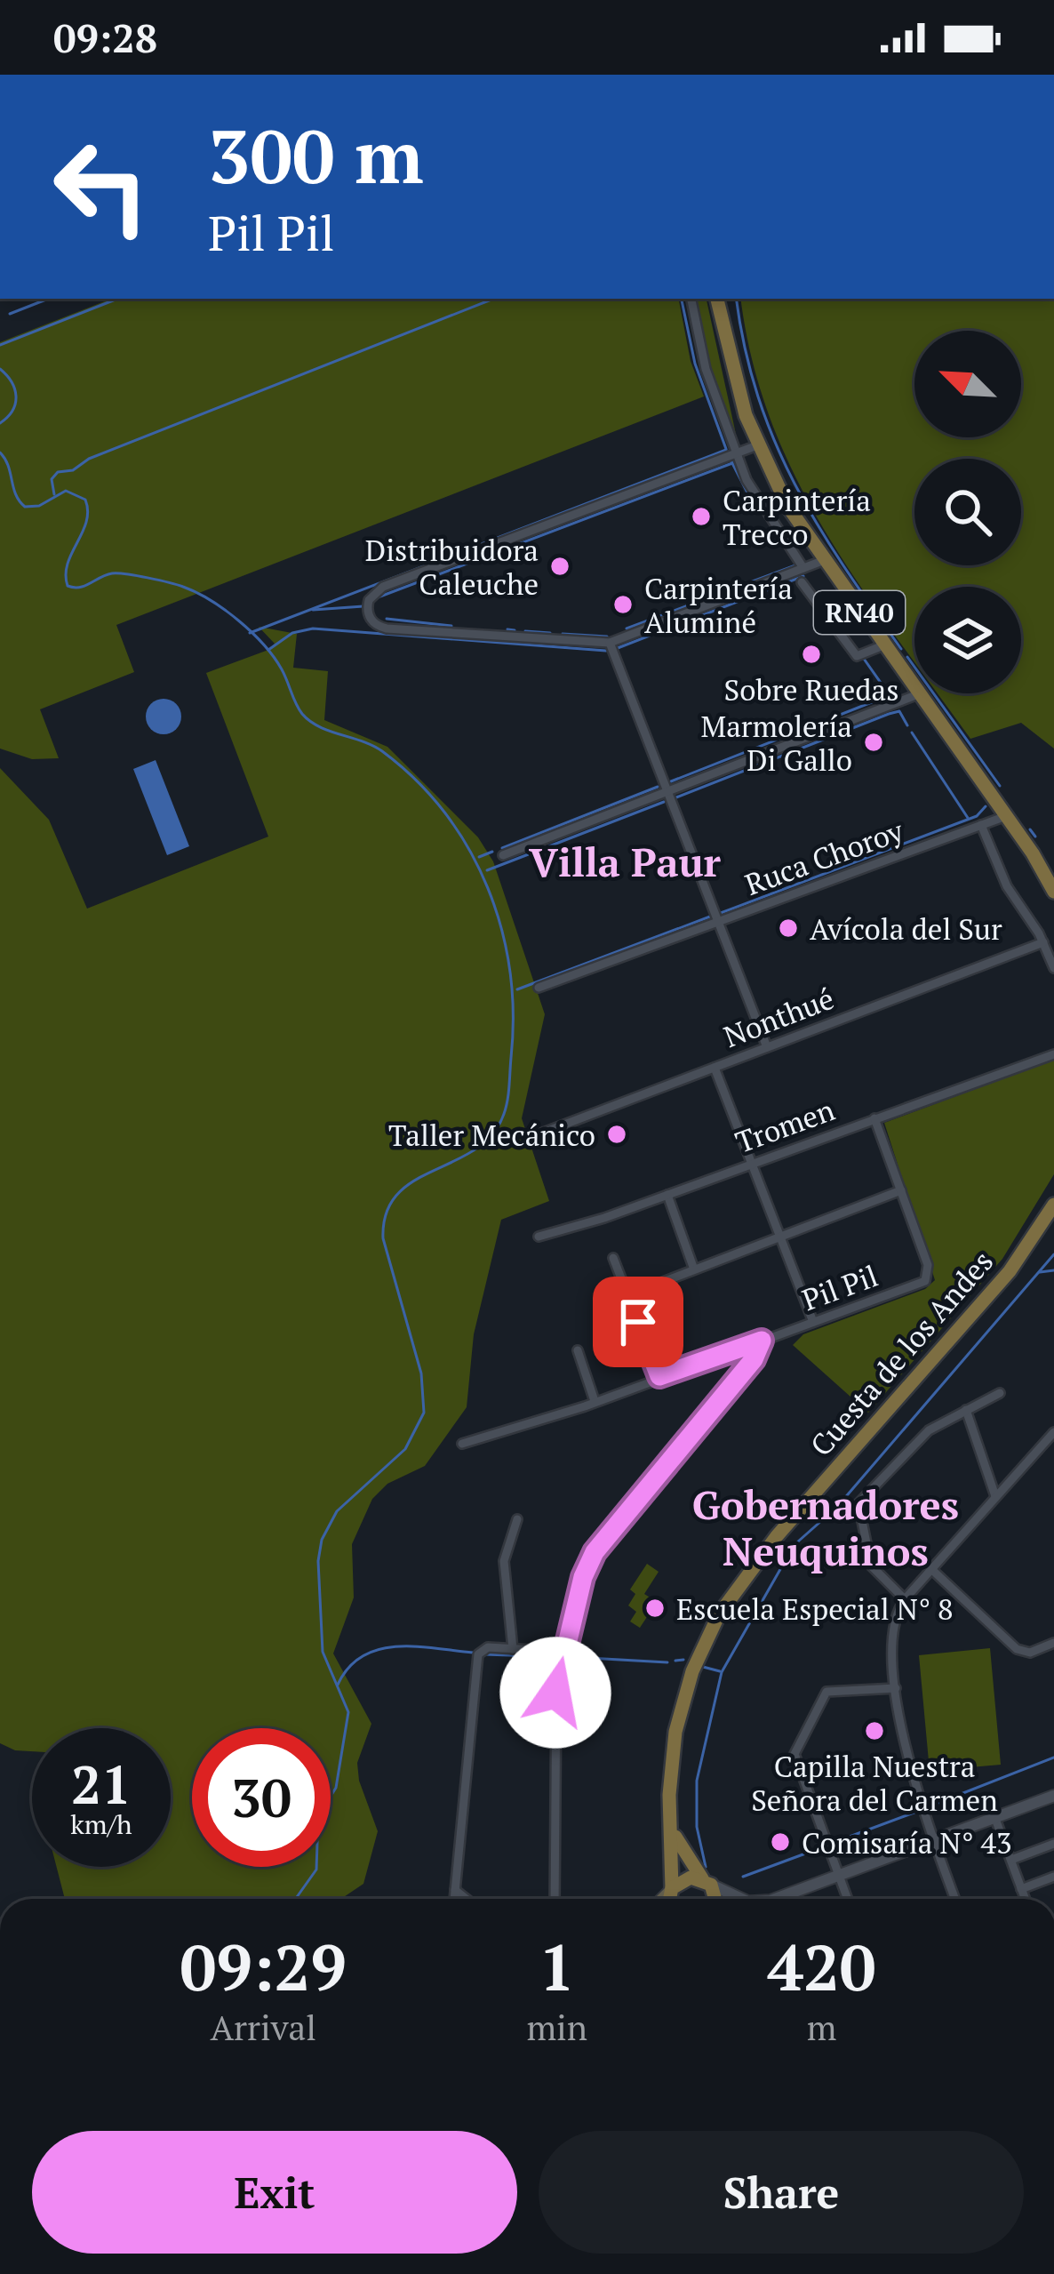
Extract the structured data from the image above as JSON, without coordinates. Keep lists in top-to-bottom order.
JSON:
{
  "streets": {
    "main road": ["RN40", "Cuesta de los Andes"],
    "street": [
      "Ruca Choroy",
      "Nonthué",
      "Tromen",
      "Pil Pil"
    ]
  },
  "crossings": [
    ["RN40", "Ruca Choroy"]
  ],
  "districts": ["Villa Paur", "Gobernadores Neuquinos"],
  "places": [
    "Carpintería Trecco",
    "Distribuidora Caleuche",
    "Carpintería Aluminé",
    "Sobre Ruedas",
    "Marmolería Di Gallo",
    "Avícola del Sur",
    "Taller Mecánico",
    "Escuela Especial N° 8",
    "Capilla Nuestra Señora del Carmen",
    "Comisaría N° 43"
  ],
  "north": "top left",
  "page": {
    "status": "09:28",
    "turn": ["300 m", "Pil Pil"],
    "speed": "21 km/h",
    "limit": "30",
    "eta": [
      "09:29",
      "Arrival",
      "1",
      "min",
      "420",
      "m"
    ],
    "buttons": ["Exit", "Share"]
  }
}
